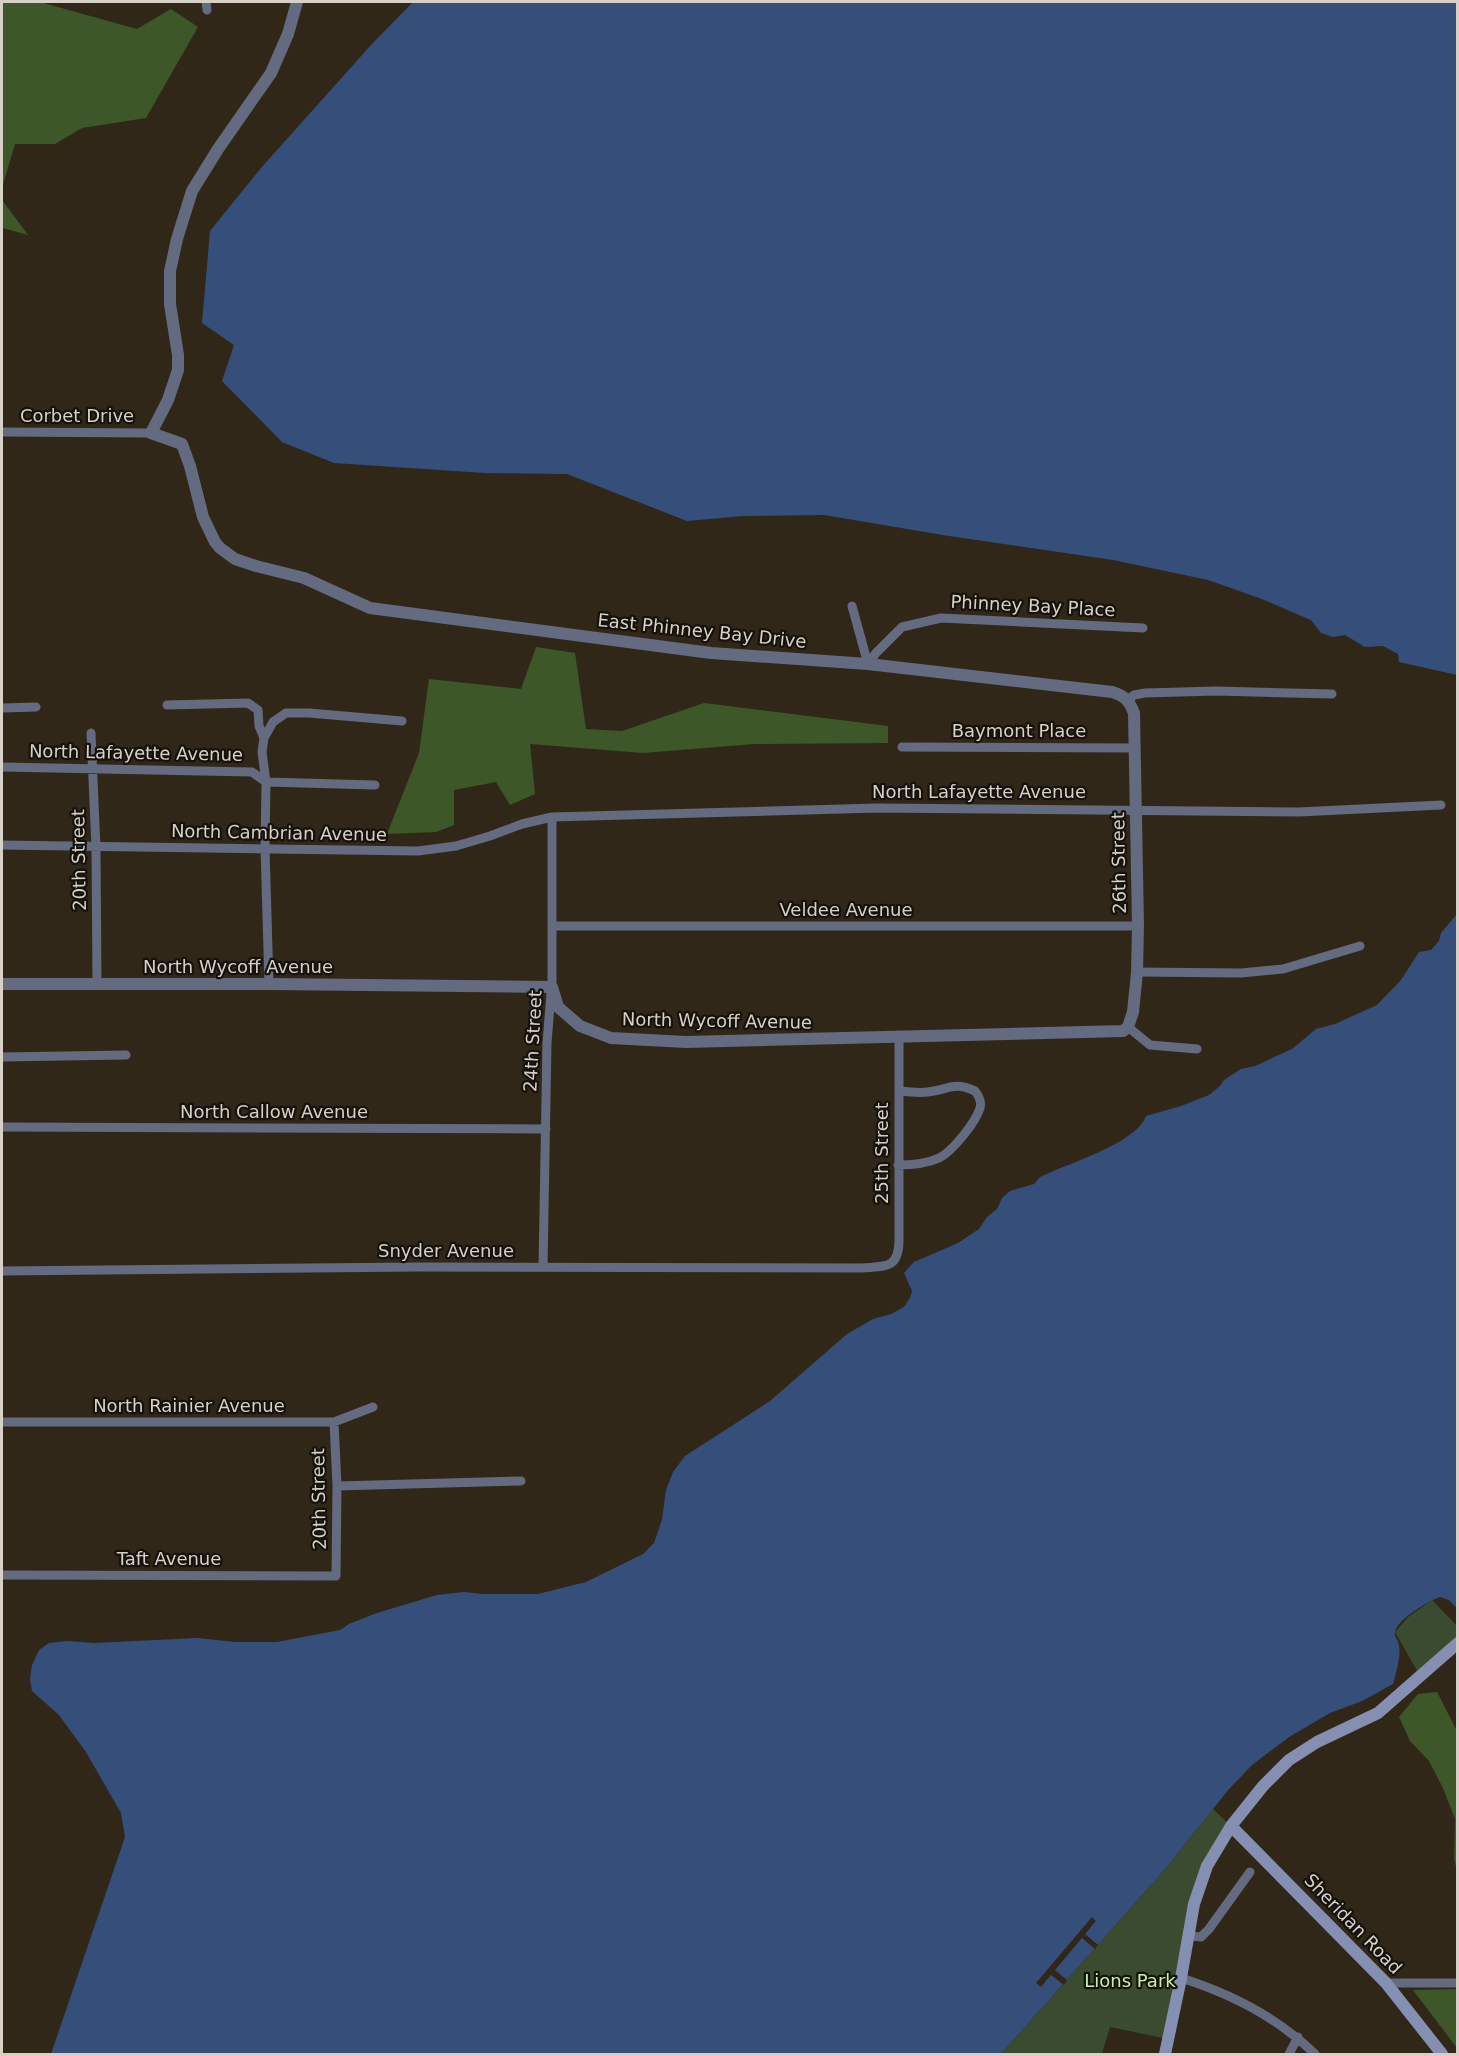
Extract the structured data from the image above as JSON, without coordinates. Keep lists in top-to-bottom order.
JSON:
{
  "streets": {
    "main road": ["Sheridan Road"],
    "street": [
      "Corbet Drive",
      "Phinney Bay Place",
      "East Phinney Bay Drive",
      "Baymont Place",
      "North Lafayette Avenue",
      "North Cambrian Avenue",
      "20th Street",
      "26th Street",
      "Veldee Avenue",
      "North Wycoff Avenue",
      "24th Street",
      "North Callow Avenue",
      "25th Street",
      "Snyder Avenue",
      "North Rainier Avenue",
      "Taft Avenue"
    ]
  },
  "crossings": [
    ["Corbet Drive", "East Phinney Bay Drive"],
    ["Phinney Bay Place", "East Phinney Bay Drive"],
    ["East Phinney Bay Drive", "26th Street"],
    ["Baymont Place", "26th Street"],
    ["North Lafayette Avenue", "North Cambrian Avenue"],
    ["North Lafayette Avenue", "20th Street"],
    ["North Lafayette Avenue", "26th Street"],
    ["North Lafayette Avenue", "24th Street"],
    ["North Cambrian Avenue", "20th Street"],
    ["North Cambrian Avenue", "24th Street"],
    ["20th Street", "North Wycoff Avenue"],
    ["20th Street", "North Rainier Avenue"],
    ["20th Street", "Taft Avenue"],
    ["26th Street", "Veldee Avenue"],
    ["26th Street", "North Wycoff Avenue"],
    ["Veldee Avenue", "24th Street"],
    ["North Wycoff Avenue", "24th Street"],
    ["North Wycoff Avenue", "25th Street"],
    ["24th Street", "North Callow Avenue"],
    ["24th Street", "Snyder Avenue"],
    ["25th Street", "Snyder Avenue"]
  ],
  "parks": ["Lions Park"]
}
